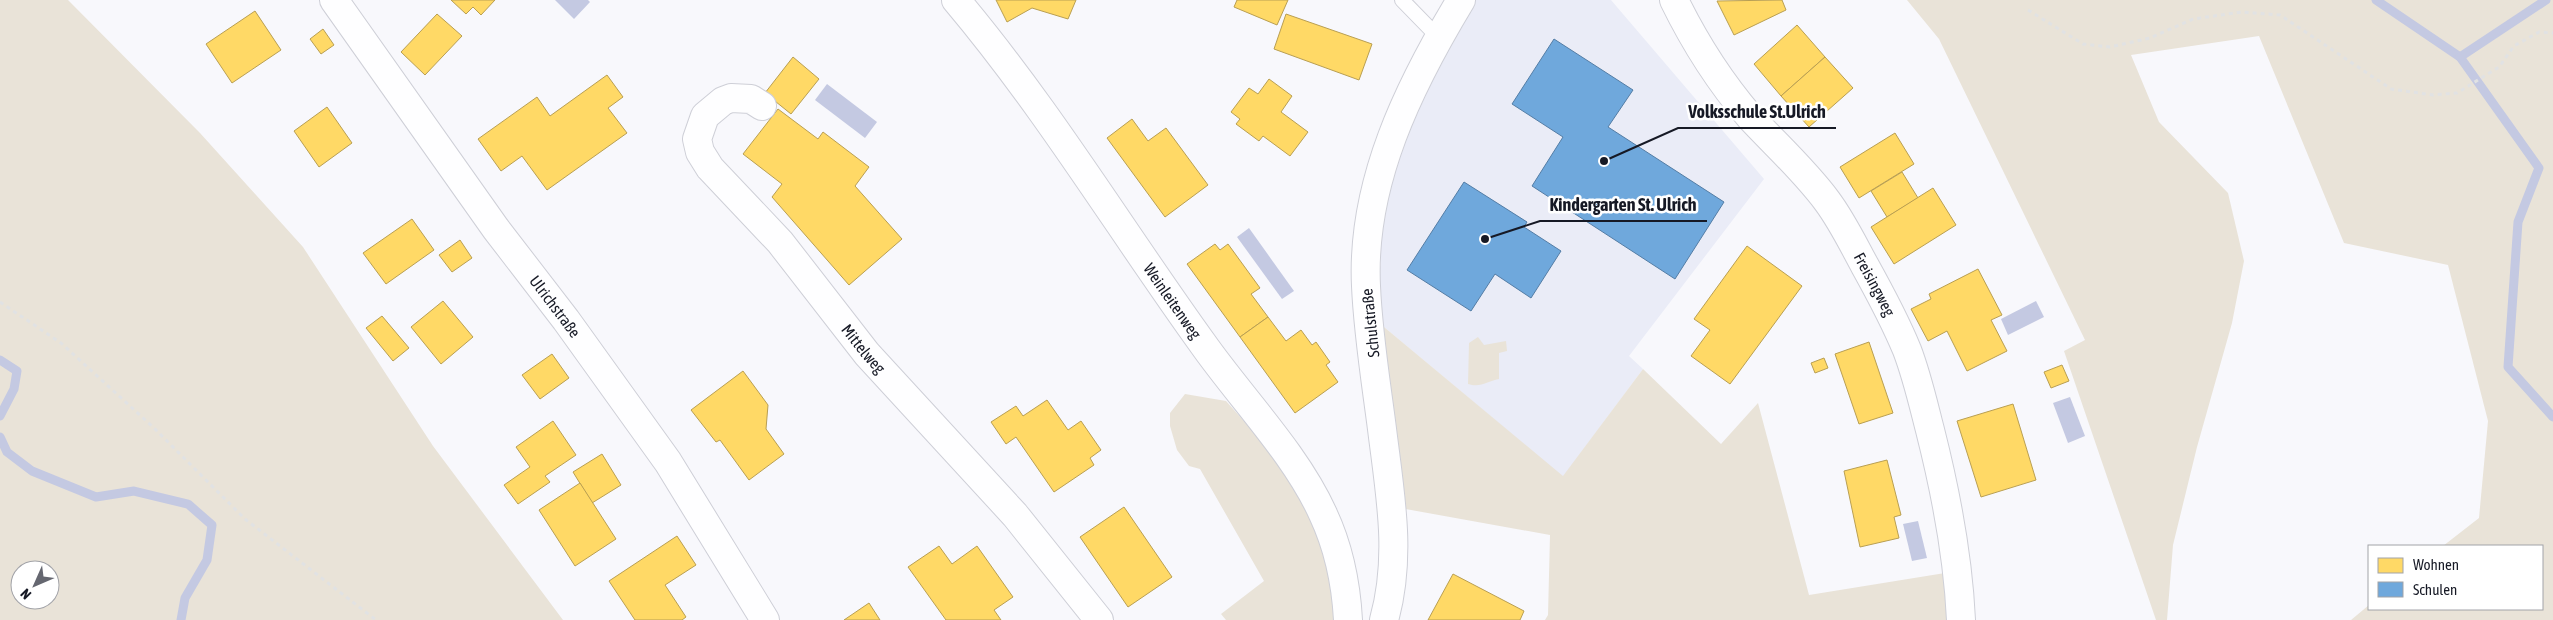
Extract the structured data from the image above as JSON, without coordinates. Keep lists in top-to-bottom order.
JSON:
{
  "streets": {
    "street": [
      "Freisingweg",
      "Weinleitenweg",
      "Ulrichstraße",
      "Schulstraße",
      "Mittelweg"
    ]
  },
  "places": ["Volksschule St.Ulrich", "Kindergarten St. Ulrich"],
  "legend": ["Wohnen", "Schulen"],
  "north": "bottom left"
}
